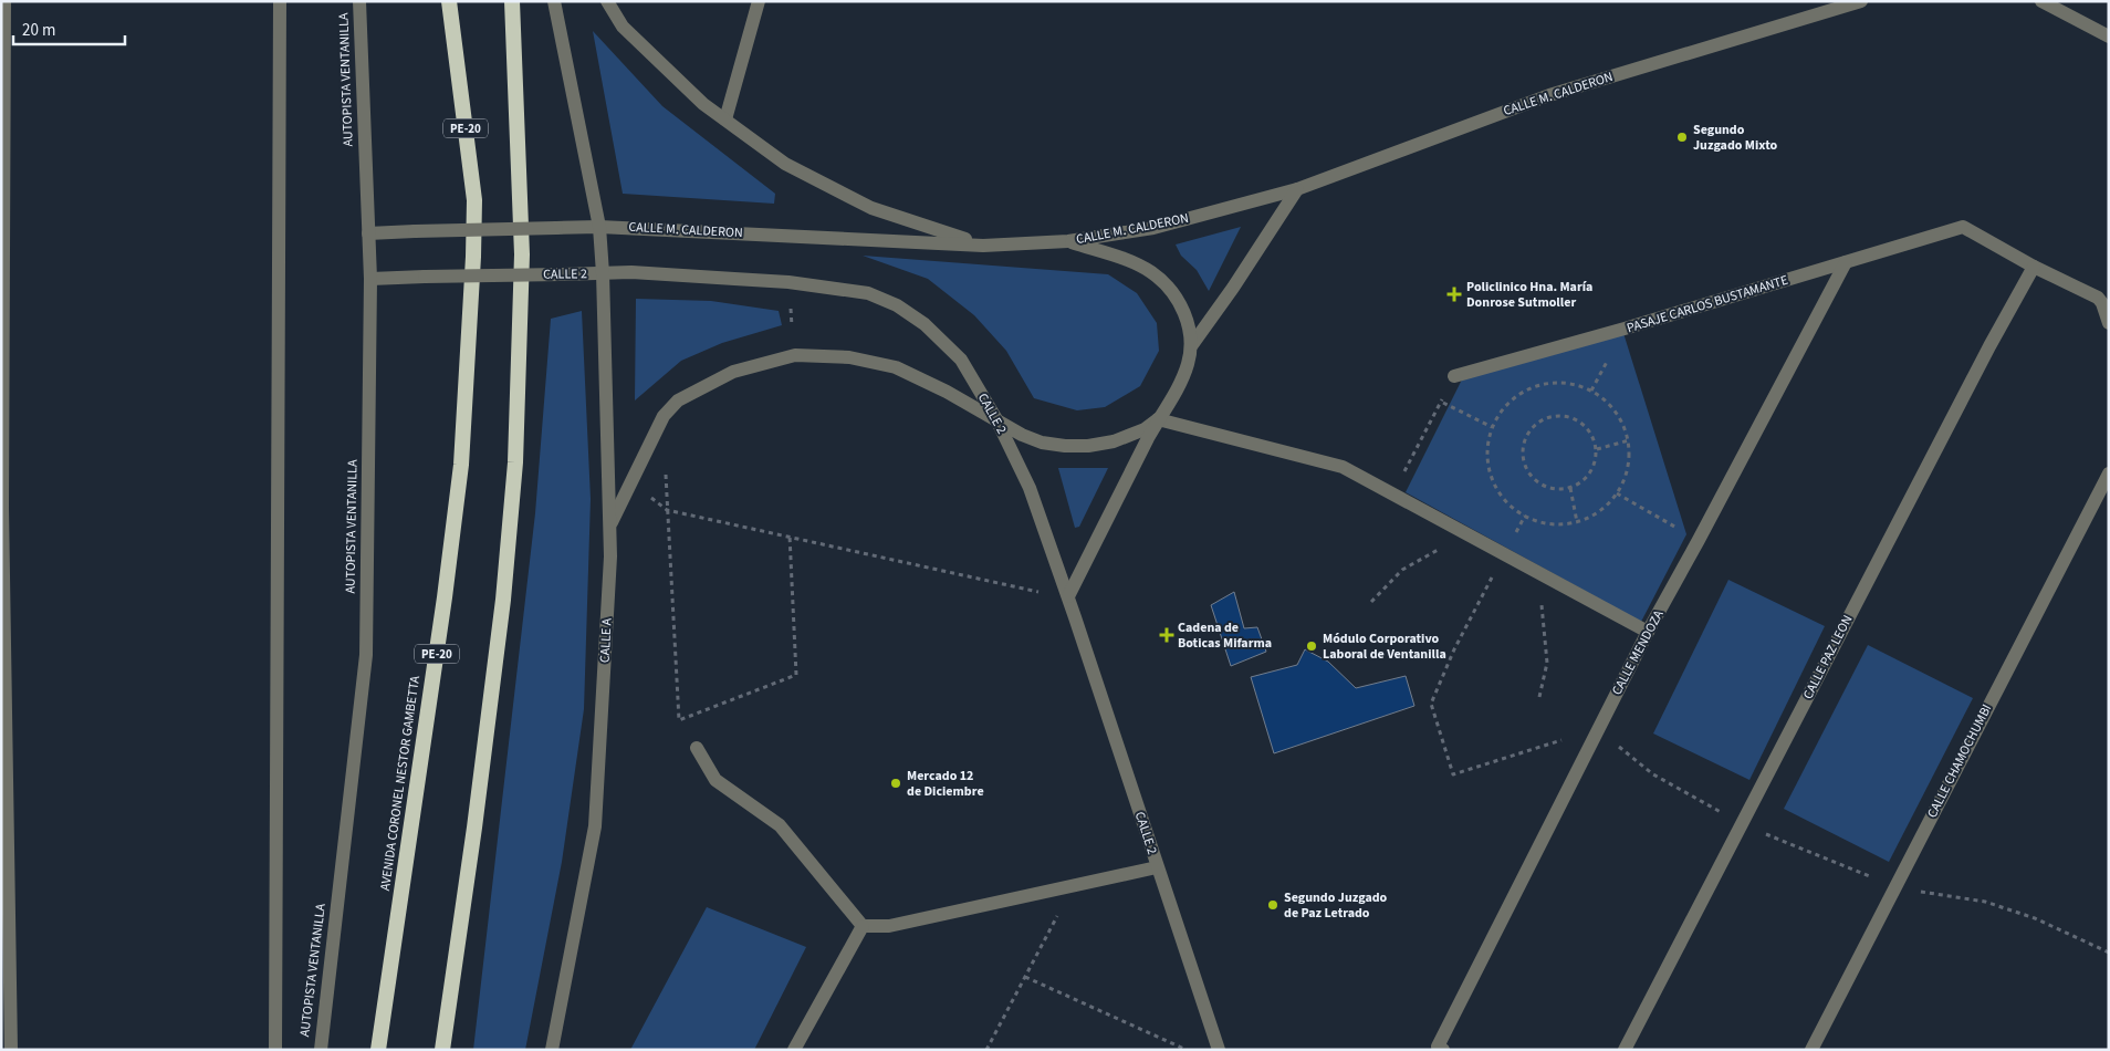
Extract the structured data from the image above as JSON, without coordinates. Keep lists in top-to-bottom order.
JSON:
{
  "streets": {
    "highway": ["PE-20", "AVENIDA CORONEL NESTOR GAMBETTA"],
    "street": [
      "AUTOPISTA VENTANILLA",
      "CALLE M. CALDERON",
      "CALLE 2",
      "PASAJE CARLOS BUSTAMANTE",
      "CALLE A",
      "CALLE MENDOZA",
      "CALLE PAZ LEON",
      "CALLE CHAMOCHUMBI"
    ]
  },
  "crossings": [
    ["AUTOPISTA VENTANILLA", "CALLE M. CALDERON"],
    ["AUTOPISTA VENTANILLA", "CALLE 2"],
    ["CALLE M. CALDERON", "CALLE A"],
    ["CALLE 2", "CALLE A"],
    ["PASAJE CARLOS BUSTAMANTE", "CALLE MENDOZA"],
    ["PASAJE CARLOS BUSTAMANTE", "CALLE PAZ LEON"]
  ],
  "places": {
    "other": [
      "Segundo Juzgado Mixto",
      "Módulo Corporativo Laboral de Ventanilla",
      "Mercado 12 de Diciembre",
      "Segundo Juzgado de Paz Letrado"
    ],
    "health": ["Policlinico Hna. María Donrose Sutmoller", "Cadena de Boticas Mifarma"]
  },
  "scale_bar": "20 m"
}
